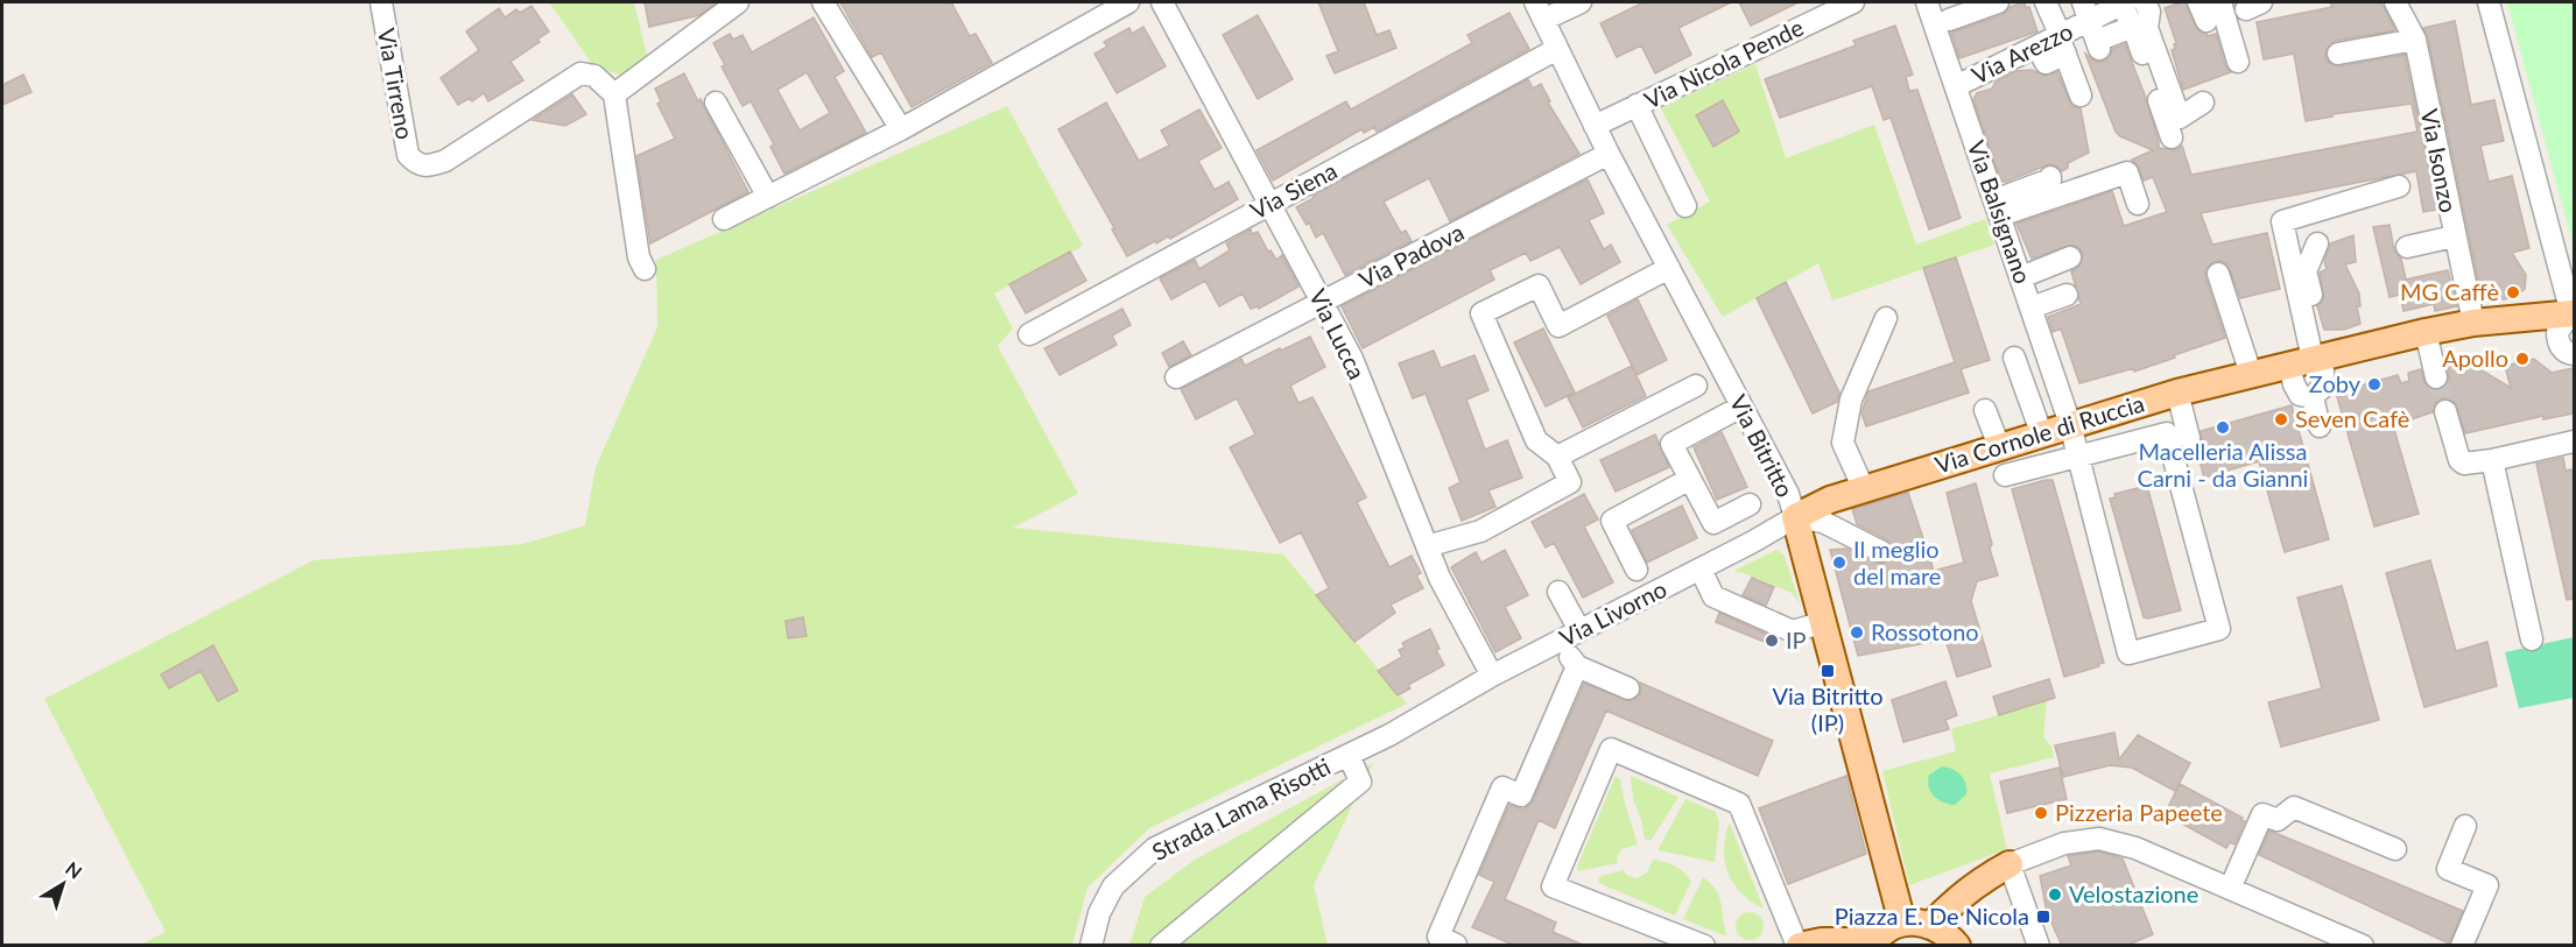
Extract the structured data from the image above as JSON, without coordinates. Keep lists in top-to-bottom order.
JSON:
{
  "streets": {
    "main road": ["Via Cornole di Ruccia", "Via Bitritto"],
    "street": [
      "Via Arezzo",
      "Via Nicola Pende",
      "Via Tirreno",
      "Via Isonzo",
      "Via Siena",
      "Via Balsignano",
      "Via Padova",
      "Via Lucca",
      "Via Livorno",
      "Strada Lama Risotti"
    ]
  },
  "crossings": [
    ["Via Arezzo", "Via Balsignano"],
    ["Via Nicola Pende", "Via Bitritto"],
    ["Via Isonzo", "Via Cornole di Ruccia"],
    ["Via Siena", "Via Lucca"],
    ["Via Siena", "Via Bitritto"],
    ["Via Balsignano", "Via Cornole di Ruccia"],
    ["Via Padova", "Via Lucca"],
    ["Via Padova", "Via Bitritto"],
    ["Via Lucca", "Via Livorno"],
    ["Via Cornole di Ruccia", "Via Bitritto"],
    ["Via Cornole di Ruccia", "Via Livorno"],
    ["Via Bitritto", "Via Livorno"],
    ["Via Livorno", "Strada Lama Risotti"]
  ],
  "places": {
    "other": [
      "MG Caffè",
      "Apollo",
      "Zoby",
      "Seven Cafè",
      "Macelleria Alissa Carni - da Gianni",
      "Il meglio del mare",
      "Rossotono",
      "IP",
      "Pizzeria Papeete",
      "Velostazione"
    ],
    "transit": ["Via Bitritto (IP)", "Piazza E. De Nicola"]
  },
  "north": "top right"
}
